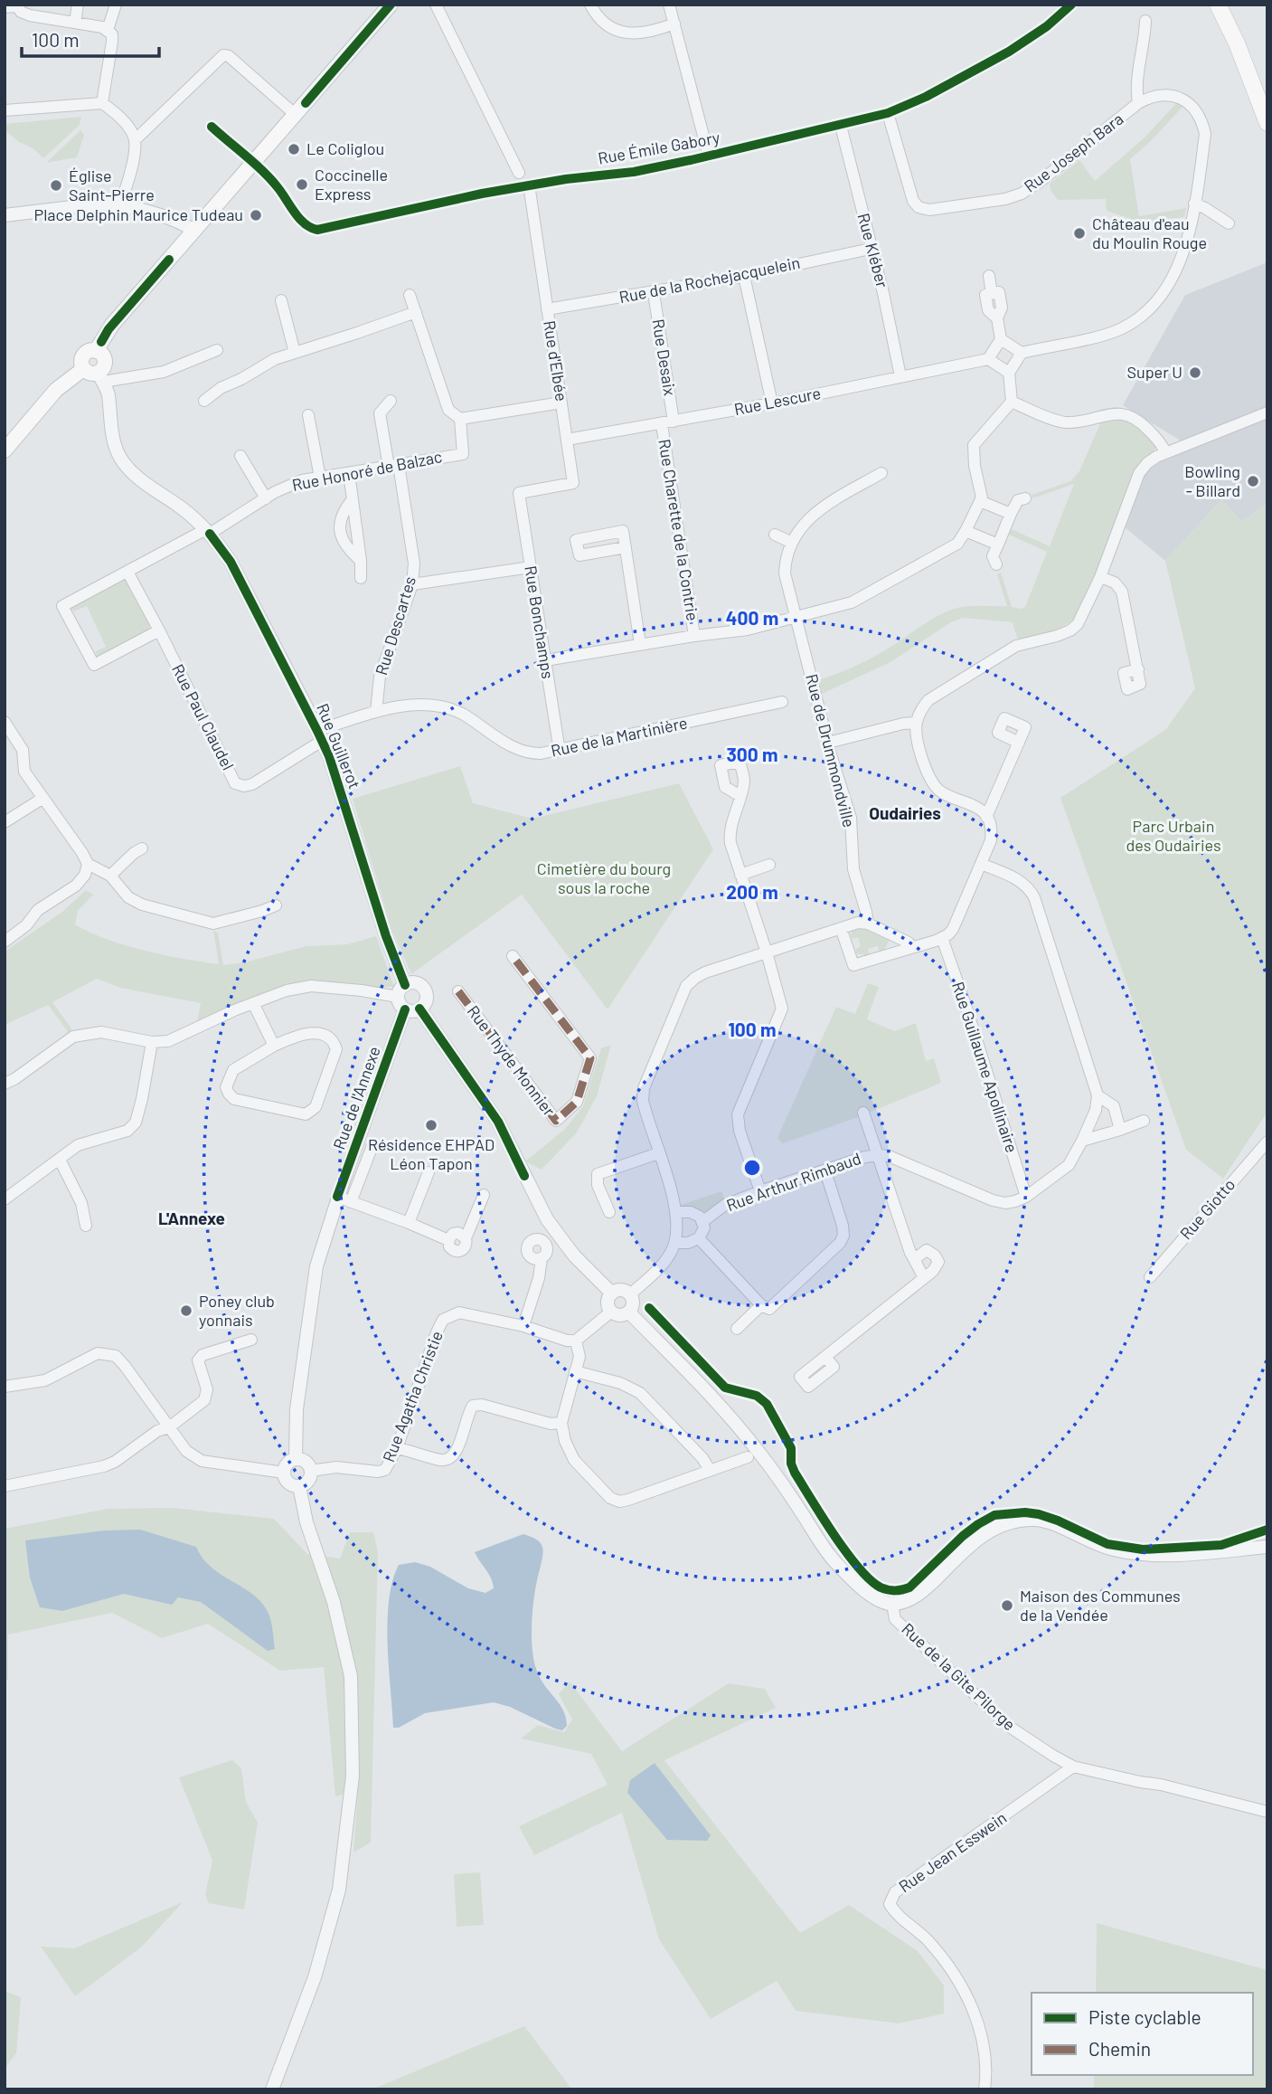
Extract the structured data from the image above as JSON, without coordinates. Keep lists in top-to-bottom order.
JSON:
{
  "streets": {
    "street": [
      "Rue Émile Gabory",
      "Rue Joseph Bara",
      "Rue Kléber",
      "Rue de la Rochejacquelein",
      "Rue Desaix",
      "Rue d'Elbée",
      "Rue Lescure",
      "Rue Honoré de Balzac",
      "Rue Charette de la Contrie",
      "Rue Bonchamps",
      "Rue Descartes",
      "Rue Paul Claudel",
      "Rue de la Martinière",
      "Rue Guillerot",
      "Rue de Drummondville",
      "Rue Thyde Monnier",
      "Rue Guillaume Apollinaire",
      "Rue de l'Annexe",
      "Rue Arthur Rimbaud",
      "Rue Giotto",
      "Rue Agatha Christie",
      "Rue de la Gite Pilorge",
      "Rue Jean Esswein"
    ]
  },
  "crossings": [
    ["Rue Émile Gabory", "Rue Joseph Bara"],
    ["Rue Émile Gabory", "Rue Kléber"],
    ["Rue Émile Gabory", "Rue d'Elbée"],
    ["Rue Kléber", "Rue de la Rochejacquelein"],
    ["Rue Kléber", "Rue Lescure"],
    ["Rue de la Rochejacquelein", "Rue Desaix"],
    ["Rue de la Rochejacquelein", "Rue d'Elbée"],
    ["Rue Desaix", "Rue Lescure"],
    ["Rue Desaix", "Rue Charette de la Contrie"],
    ["Rue d'Elbée", "Rue Lescure"],
    ["Rue d'Elbée", "Rue Bonchamps"],
    ["Rue Lescure", "Rue Charette de la Contrie"],
    ["Rue Honoré de Balzac", "Rue Descartes"],
    ["Rue Honoré de Balzac", "Rue Paul Claudel"],
    ["Rue Honoré de Balzac", "Rue Guillerot"],
    ["Rue Bonchamps", "Rue de la Martinière"],
    ["Rue Descartes", "Rue de la Martinière"],
    ["Rue Paul Claudel", "Rue de la Martinière"],
    ["Rue Paul Claudel", "Rue Guillerot"],
    ["Rue de la Martinière", "Rue Guillerot"],
    ["Rue Guillerot", "Rue de l'Annexe"],
    ["Rue Guillaume Apollinaire", "Rue Arthur Rimbaud"],
    ["Rue de l'Annexe", "Rue Agatha Christie"],
    ["Rue de la Gite Pilorge", "Rue Jean Esswein"]
  ],
  "districts": ["Oudairies", "L'Annexe"],
  "parks": ["Parc Urbain des Oudairies", "Cimetière du bourg sous la roche"],
  "places": [
    "Le Coliglou",
    "Coccinelle Express",
    "Église Saint-Pierre",
    "Place Delphin Maurice Tudeau",
    "Château d'eau du Moulin Rouge",
    "Super U",
    "Bowling - Billard",
    "Résidence EHPAD Léon Tapon",
    "Poney club yonnais",
    "Maison des Communes de la Vendée"
  ],
  "legend": ["Piste cyclable", "Chemin"],
  "scale_bar": "100 m",
  "rings": [
    "400 m",
    "300 m",
    "200 m",
    "100 m"
  ]
}
